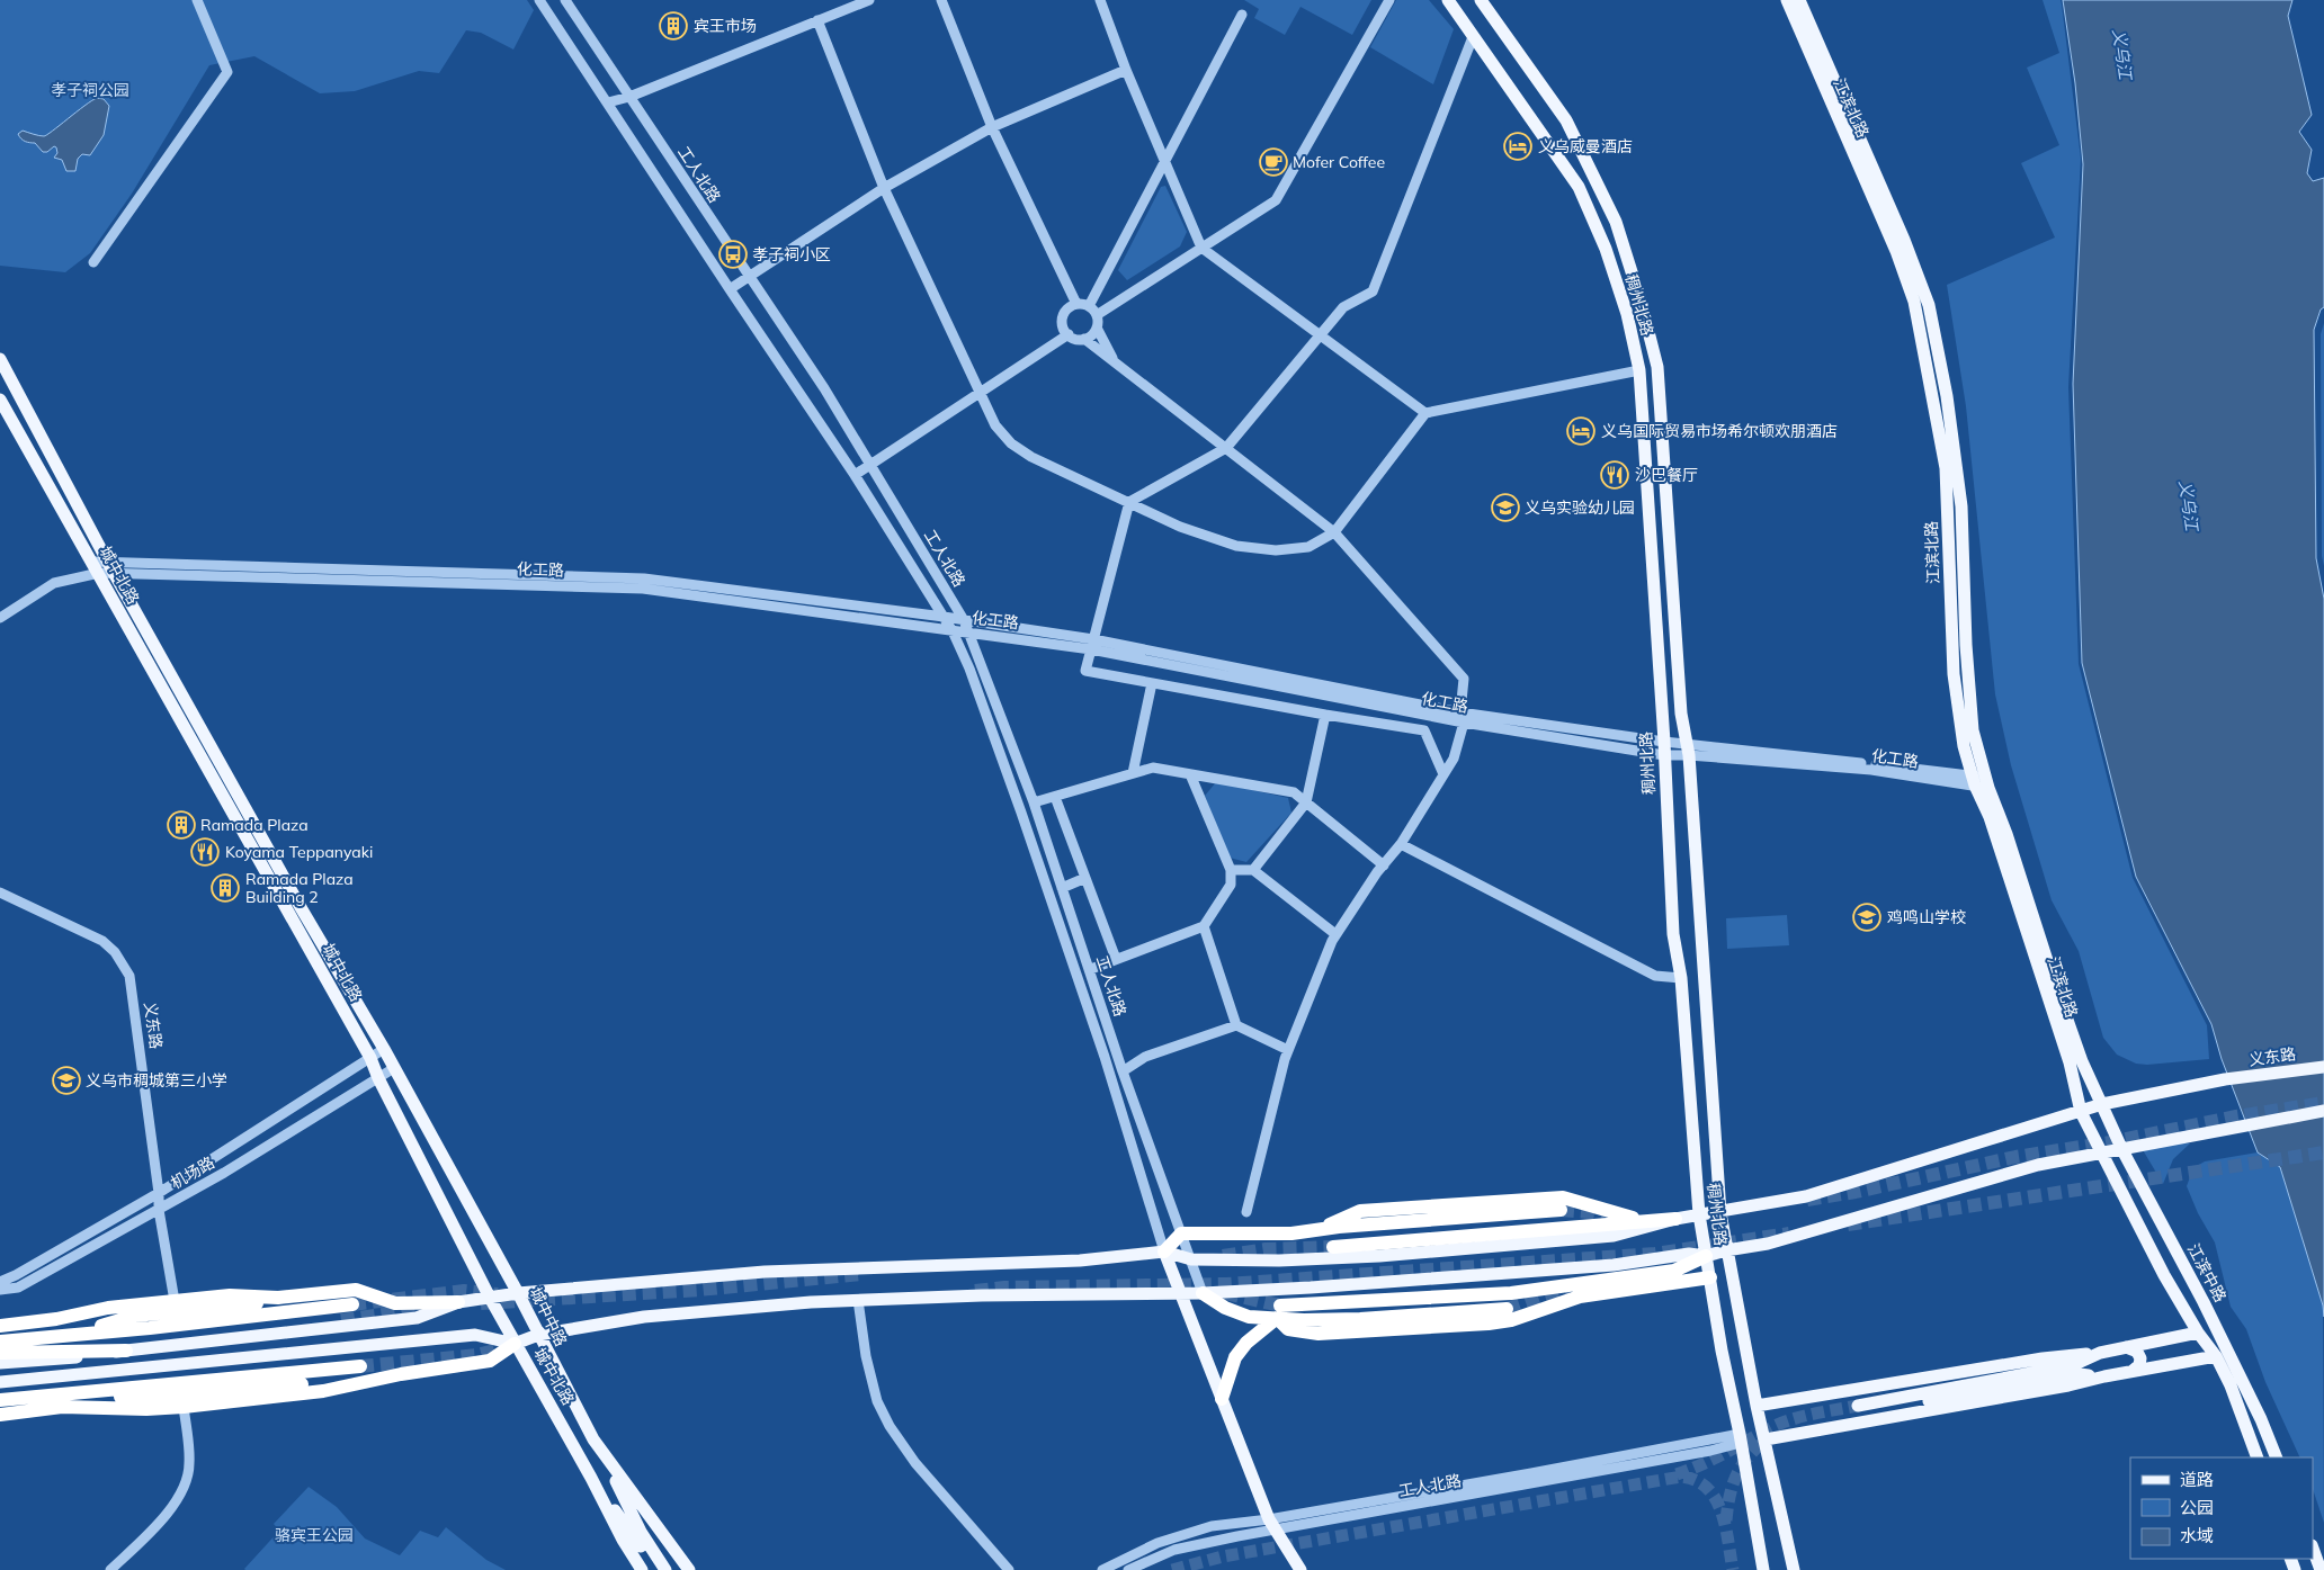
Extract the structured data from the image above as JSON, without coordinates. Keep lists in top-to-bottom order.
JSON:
{
  "streets": {
    "main road": [
      "江滨北路",
      "稠州北路",
      "城中北路",
      "义东路",
      "江滨中路",
      "城中中路"
    ],
    "street": ["工人北路", "化工路", "机场路"]
  },
  "crossings": [
    ["江滨北路", "化工路"],
    ["江滨北路", "义东路"],
    ["江滨北路", "江滨中路"],
    ["工人北路", "化工路"],
    ["工人北路", "义东路"],
    ["稠州北路", "化工路"],
    ["稠州北路", "义东路"],
    ["化工路", "城中北路"],
    ["城中北路", "机场路"],
    ["城中北路", "城中中路"],
    ["义东路", "机场路"],
    ["义东路", "江滨中路"],
    ["机场路", "城中中路"]
  ],
  "water": ["义乌江"],
  "parks": ["孝子祠公园", "骆宾王公园"],
  "places": {
    "building": ["宾王市场", "Ramada Plaza", "Ramada Plaza Building 2"],
    "hotel": ["义乌威曼酒店", "义乌国际贸易市场希尔顿欢朋酒店"],
    "cafe": ["Mofer Coffee"],
    "bus stop": ["孝子祠小区"],
    "restaurant": ["沙巴餐厅", "Koyama Teppanyaki"],
    "school or university": ["义乌实验幼儿园", "鸡鸣山学校", "义乌市稠城第三小学"]
  },
  "legend": ["道路", "公园", "水域"]
}
